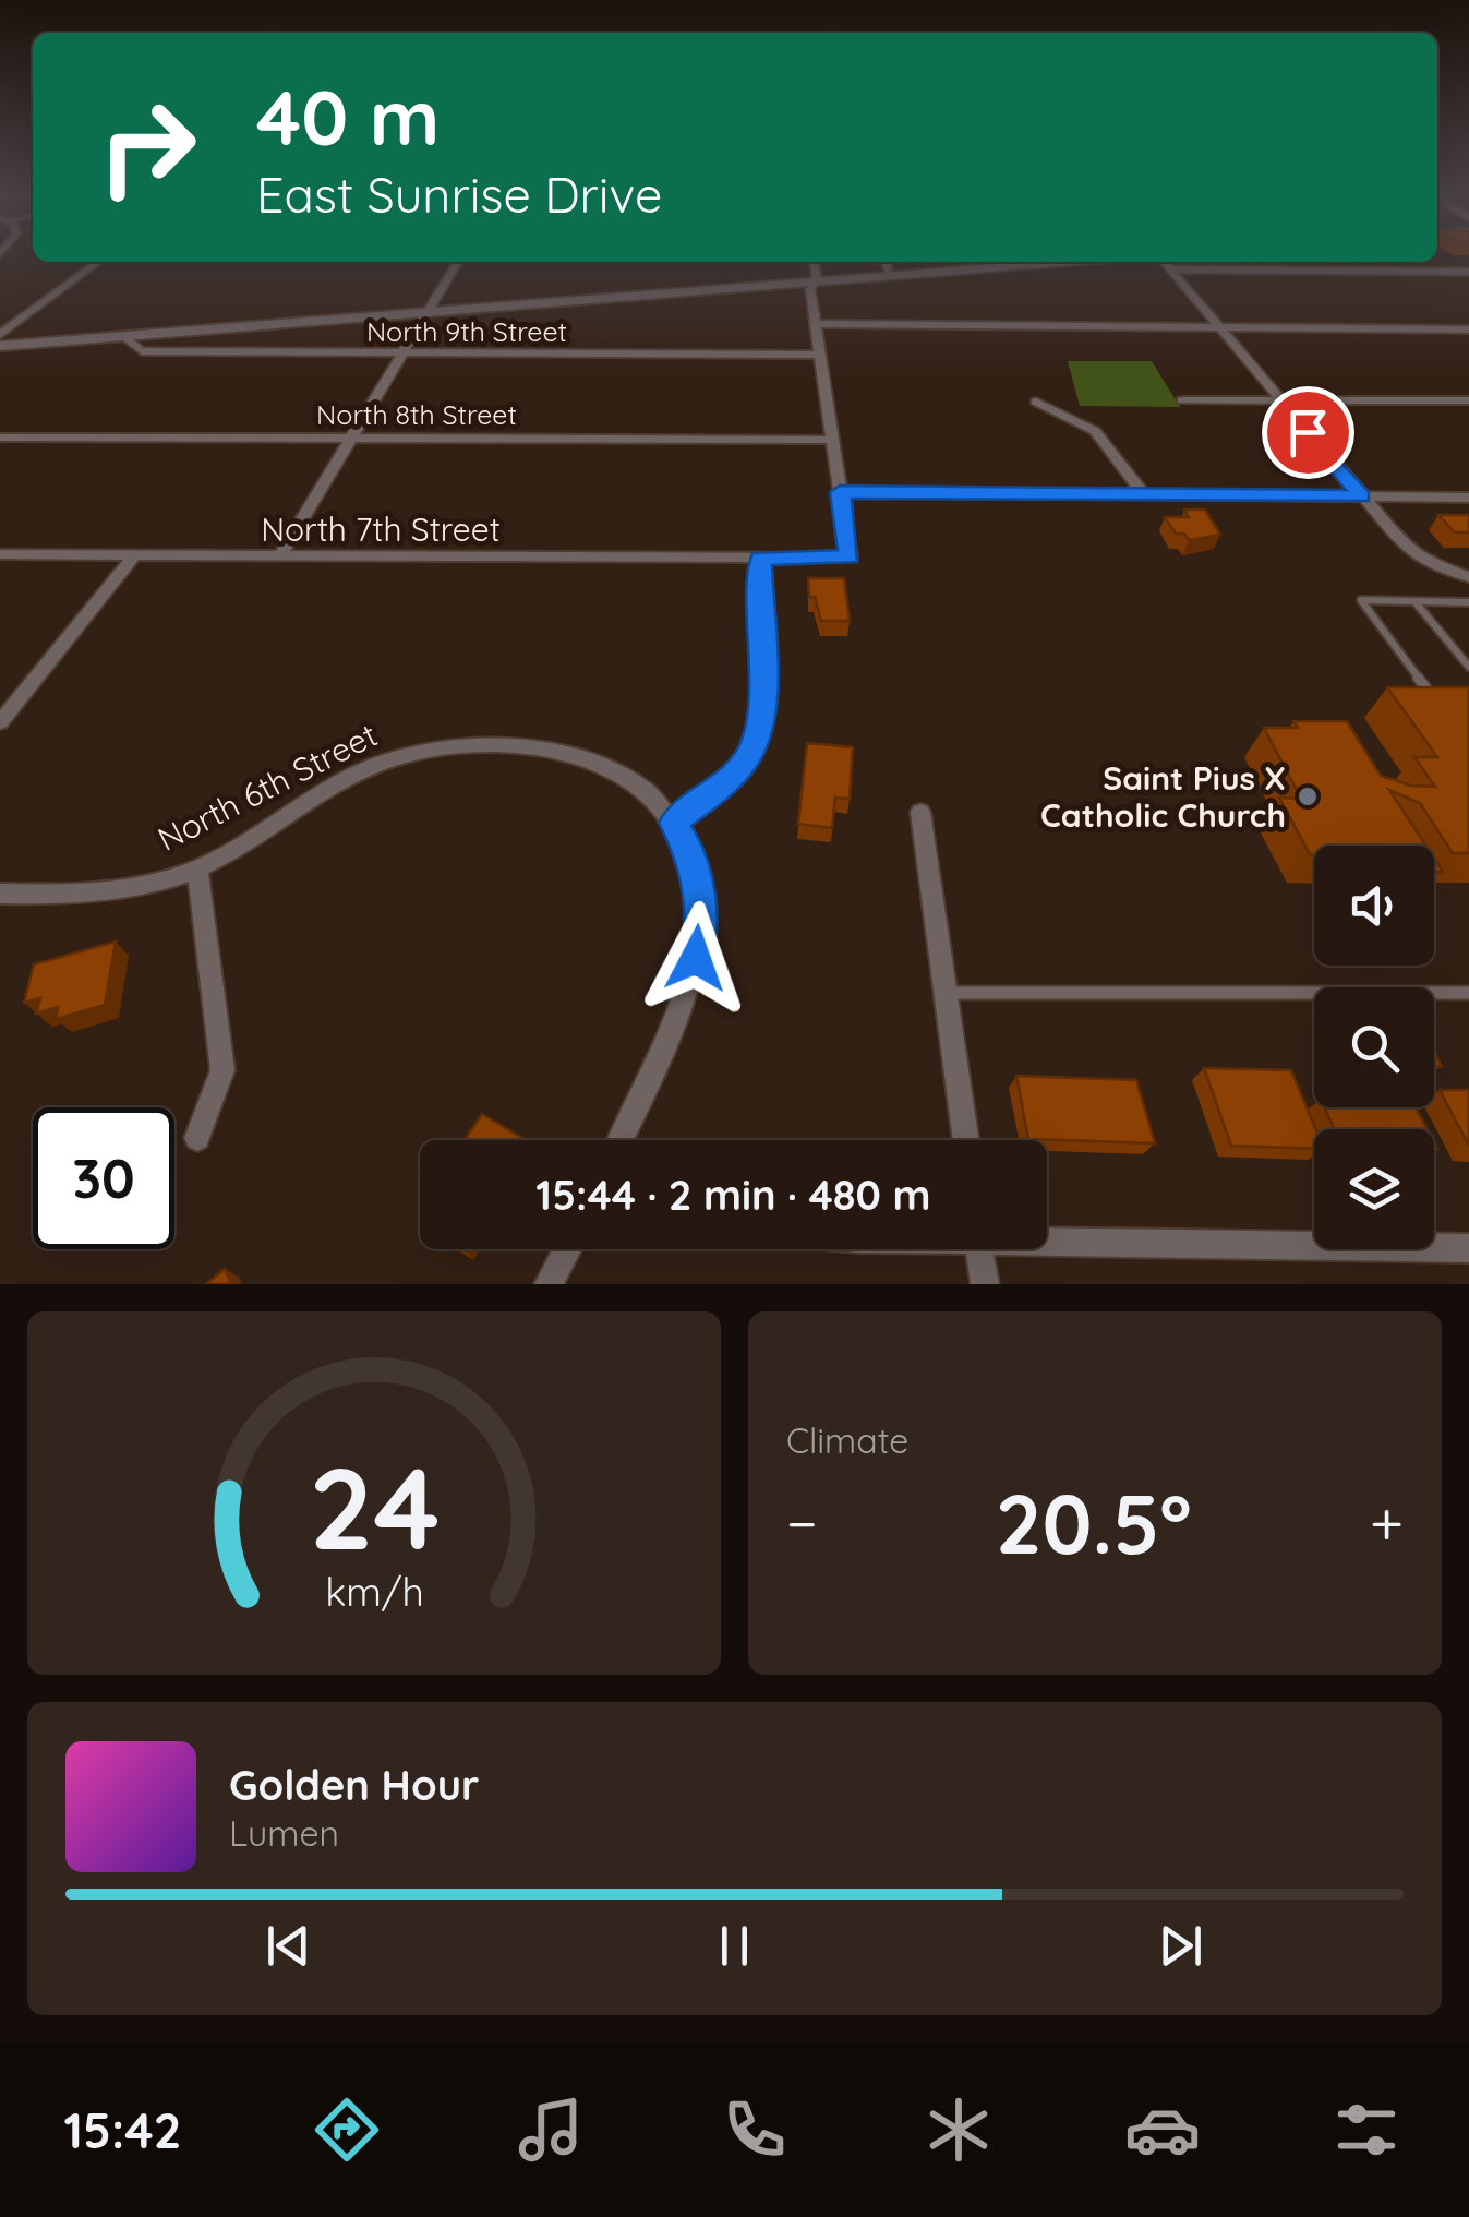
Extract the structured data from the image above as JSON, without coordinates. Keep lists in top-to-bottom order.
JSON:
{
  "streets": {
    "street": [
      "North 9th Street",
      "North 8th Street",
      "North 7th Street",
      "North 6th Street"
    ]
  },
  "places": ["Saint Pius X Catholic Church"],
  "page": {
    "turn": ["40 m", "East Sunrise Drive"],
    "limit": "30",
    "trip": "15:44 · 2 min · 480 m",
    "tile": "Climate",
    "heat": ["−", "20.5°", "+"],
    "song": ["Golden Hour", "Lumen"],
    "tabs": "15:42",
    "gauge": ["24", "km/h"]
  }
}
